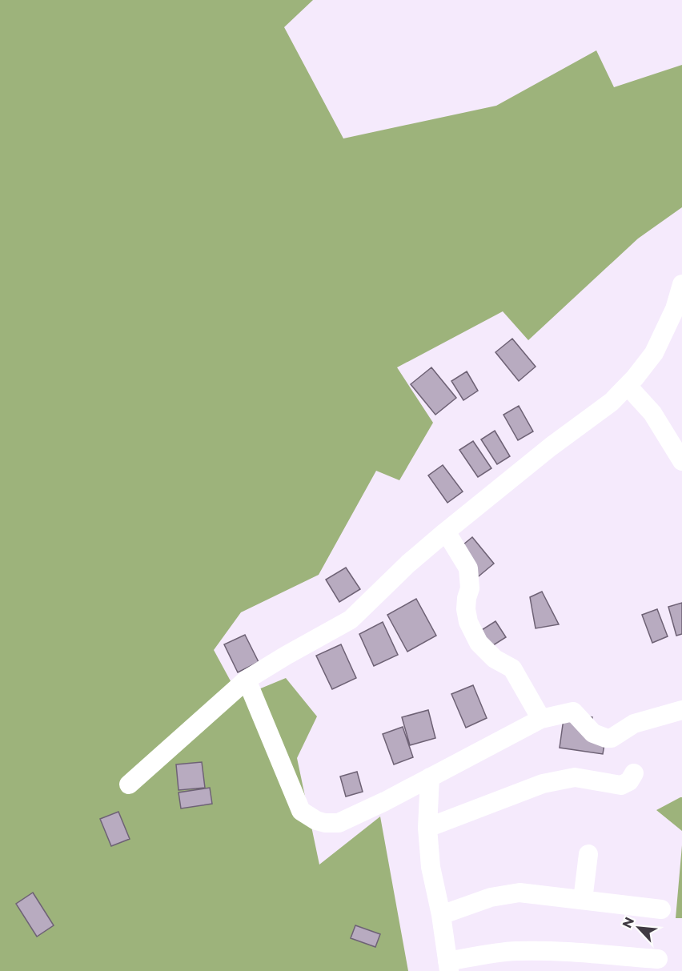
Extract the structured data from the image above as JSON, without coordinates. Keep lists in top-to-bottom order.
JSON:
{
  "north": "top left"
}
